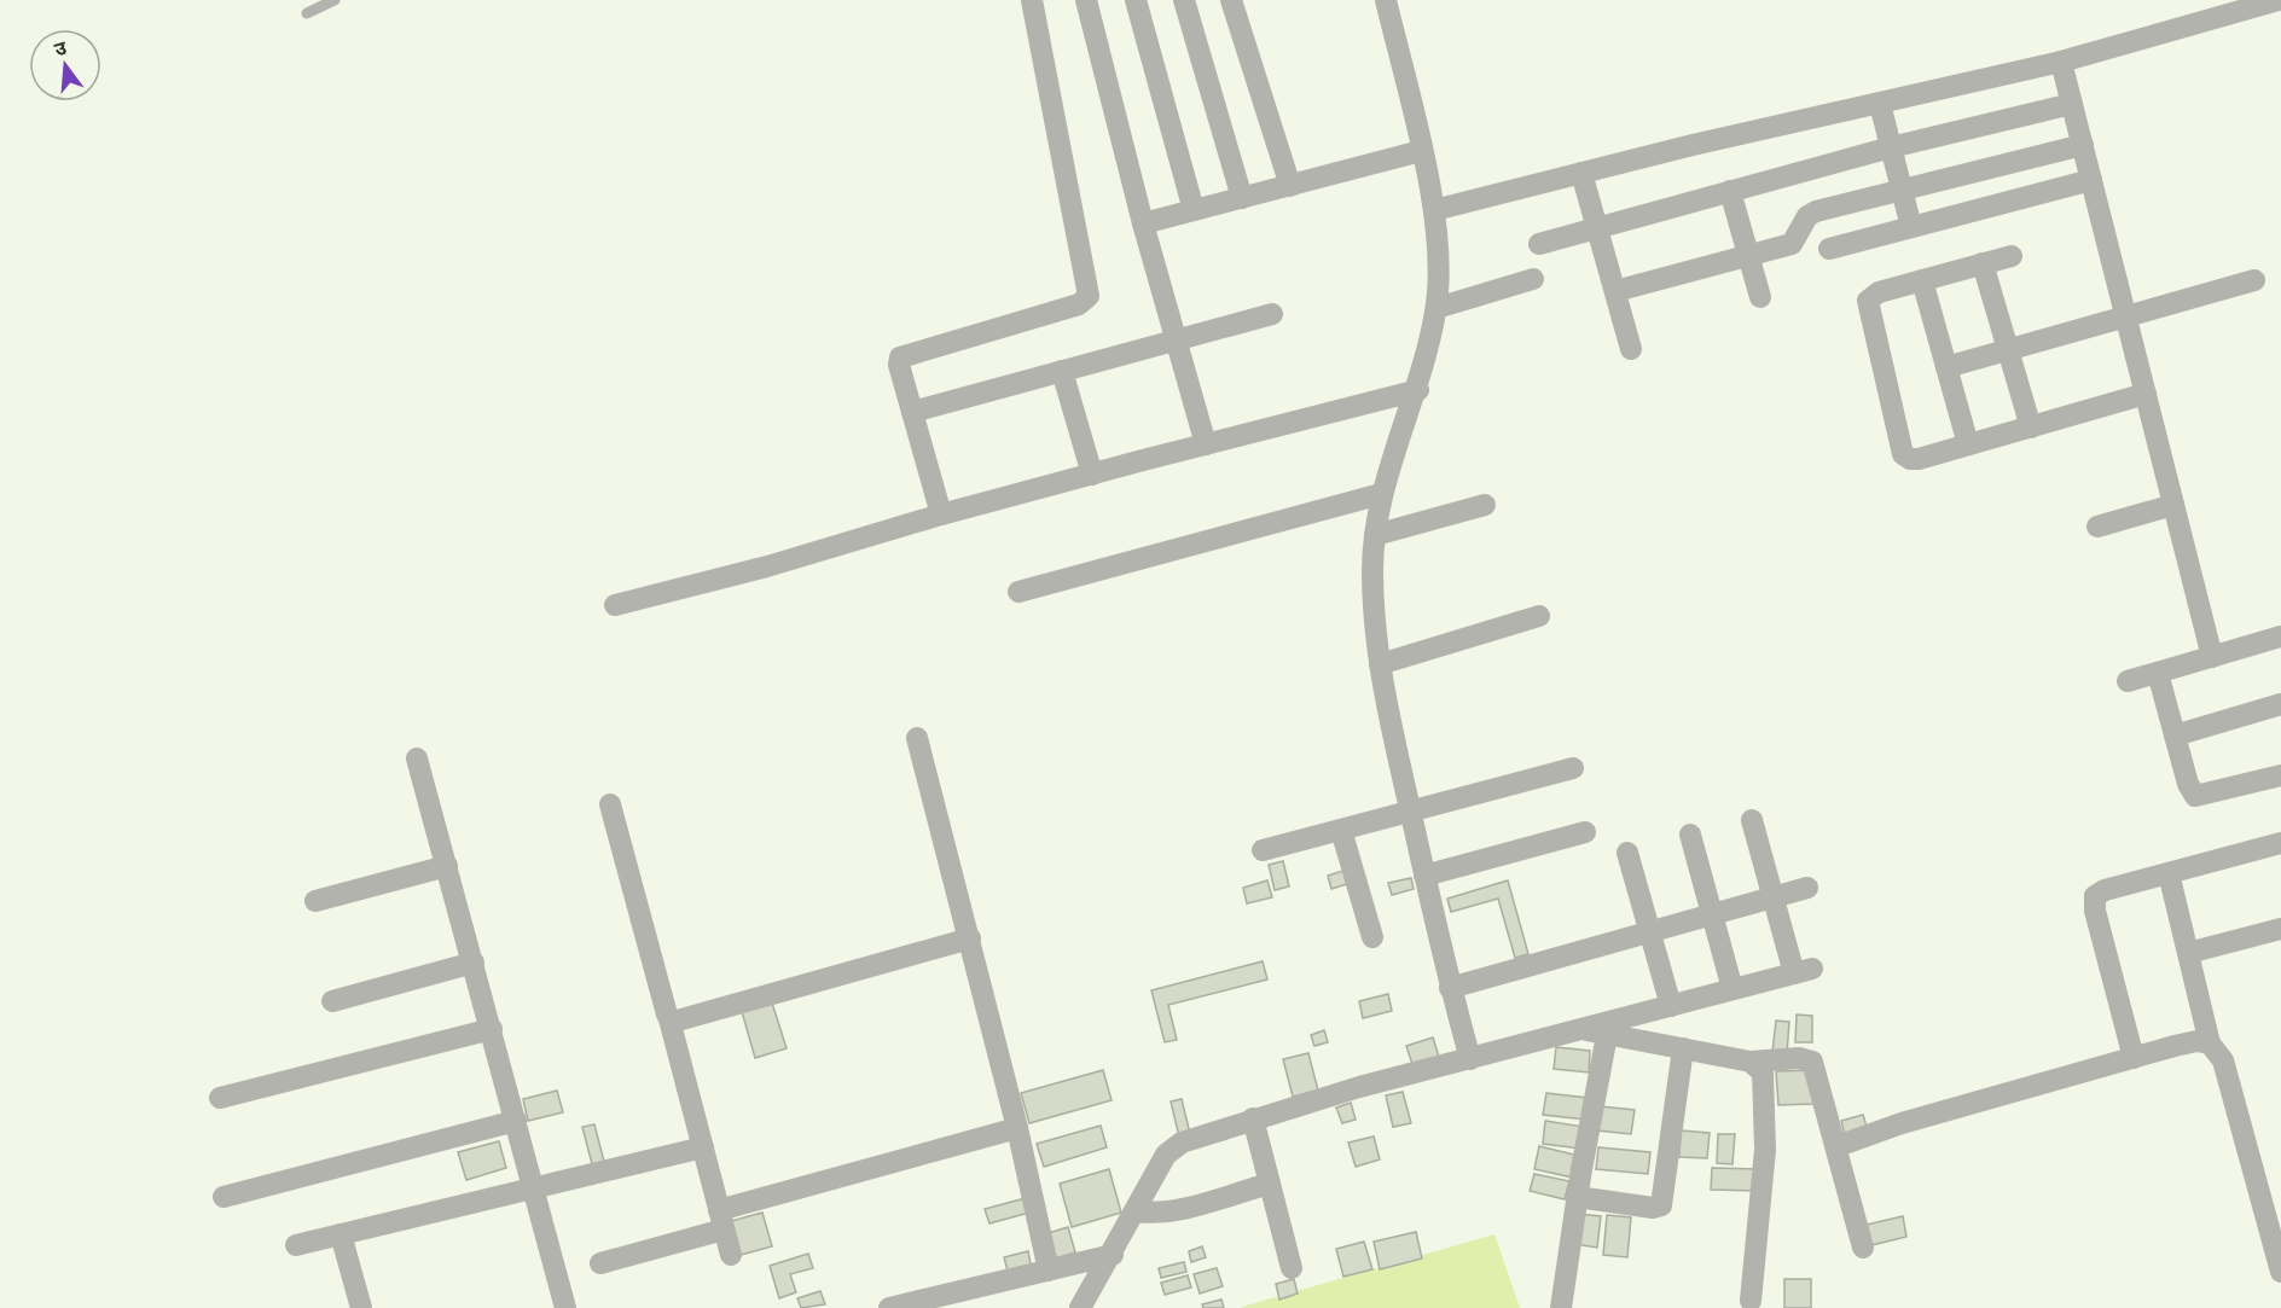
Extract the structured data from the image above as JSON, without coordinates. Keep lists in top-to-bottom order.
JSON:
{
  "north": "top"
}
